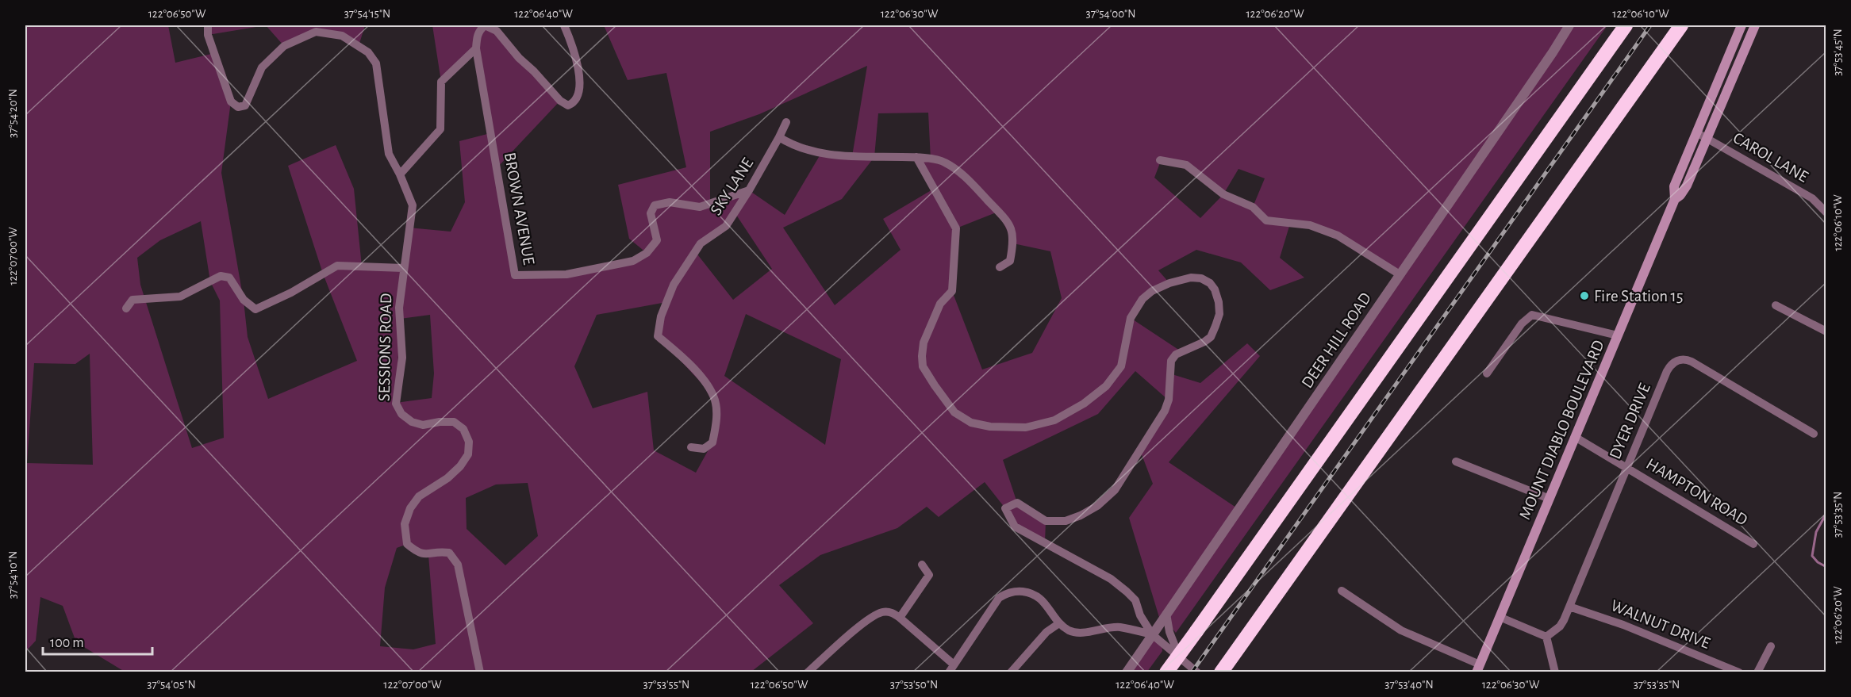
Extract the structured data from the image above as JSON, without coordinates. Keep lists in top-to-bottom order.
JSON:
{
  "streets": {
    "main road": ["MOUNT DIABLO BOULEVARD"],
    "street": [
      "CAROL LANE",
      "SKY LANE",
      "BROWN AVENUE",
      "DEER HILL ROAD",
      "SESSIONS ROAD",
      "DYER DRIVE",
      "HAMPTON ROAD",
      "WALNUT DRIVE"
    ]
  },
  "crossings": [
    ["CAROL LANE", "MOUNT DIABLO BOULEVARD"],
    ["SKY LANE", "BROWN AVENUE"],
    ["DYER DRIVE", "HAMPTON ROAD"],
    ["DYER DRIVE", "WALNUT DRIVE"],
    ["MOUNT DIABLO BOULEVARD", "HAMPTON ROAD"]
  ],
  "places": ["Fire Station 15"],
  "scale_bar": "100 m",
  "coordinates": [
    "122°06'50\"W",
    "37°54'15\"N",
    "122°06'40\"W",
    "122°06'30\"W",
    "37°54'00\"N",
    "122°06'20\"W",
    "122°06'10\"W",
    "37°53'45\"N",
    "37°54'20\"N",
    "122°07'00\"W",
    "37°53'35\"N",
    "37°54'10\"N",
    "37°54'05\"N",
    "37°53'55\"N",
    "37°53'50\"N",
    "37°53'40\"N"
  ]
}
